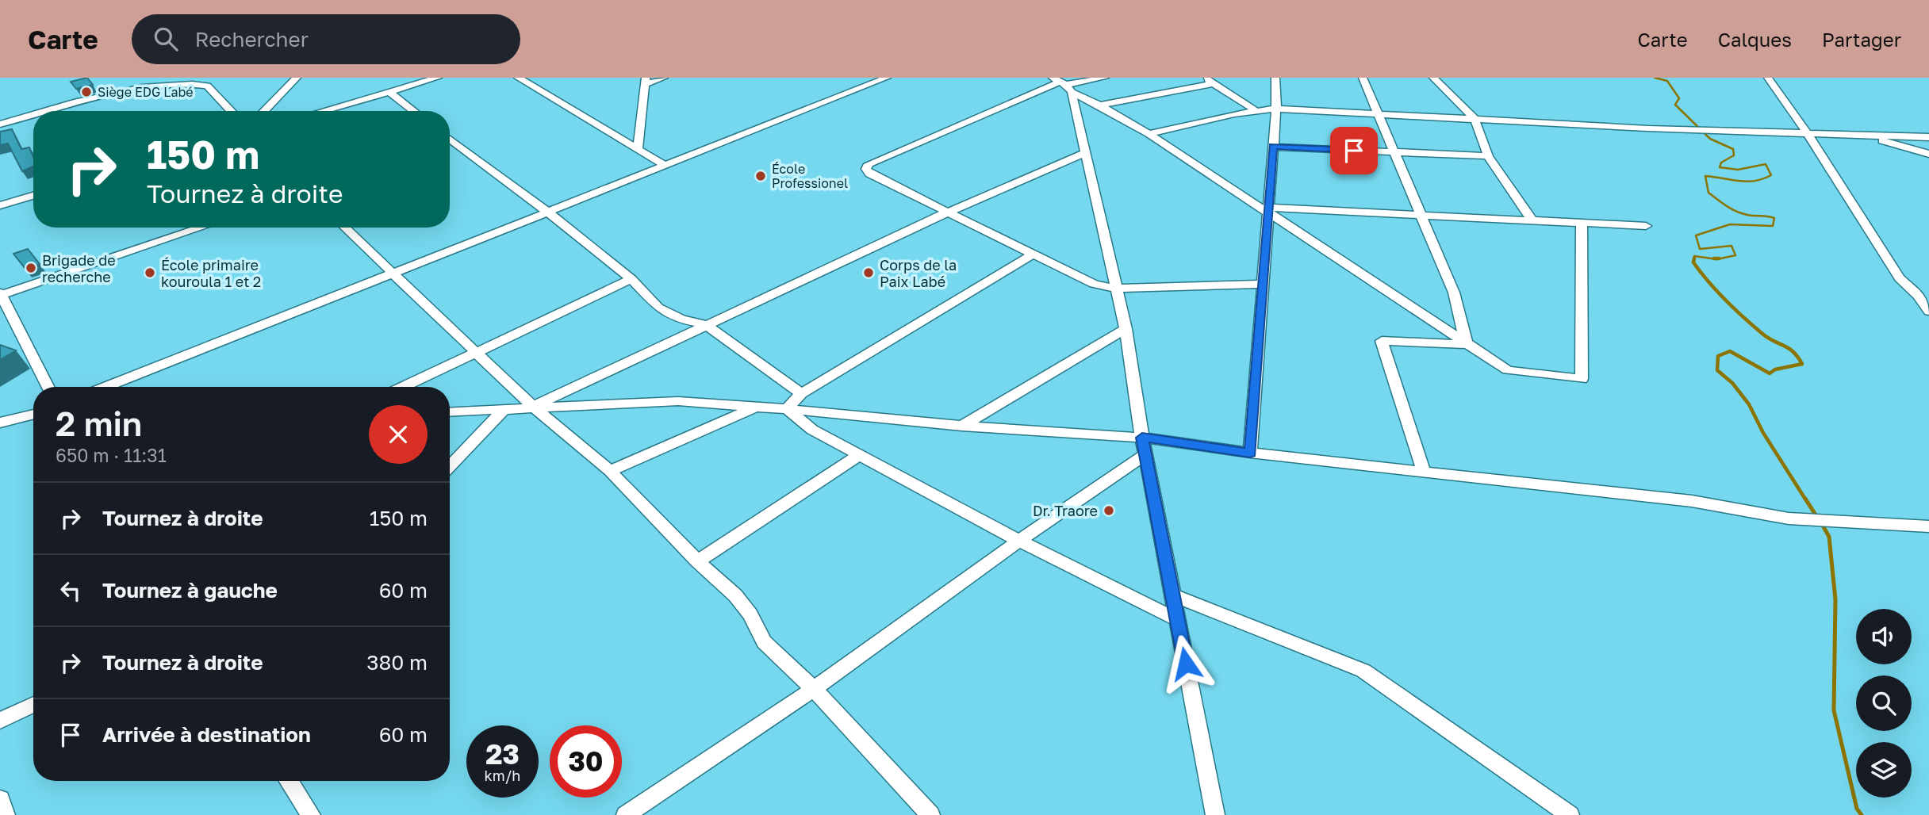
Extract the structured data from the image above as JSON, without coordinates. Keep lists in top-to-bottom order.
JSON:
{
  "places": [
    "Siège EDG Labé",
    "École Professionel",
    "Brigade de recherche",
    "École primaire kouroula 1 et 2",
    "Corps de la Paix Labé",
    "Dr. Traore"
  ],
  "page": {
    "header": "Carte",
    "search": "Rechercher",
    "nav": ["Carte", "Calques", "Partager"],
    "turn": ["150 m", "Tournez à droite"],
    "heading": ["2 min", "650 m · 11:31"],
    "list": [
      {
        "name": "Tournez à droite",
        "value": "150 m"
      },
      {
        "name": "Tournez à gauche",
        "value": "60 m"
      },
      {
        "name": "Tournez à droite",
        "value": "380 m"
      },
      {
        "name": "Arrivée à destination",
        "value": "60 m"
      }
    ],
    "speed": "23 km/h",
    "limit": "30"
  }
}
